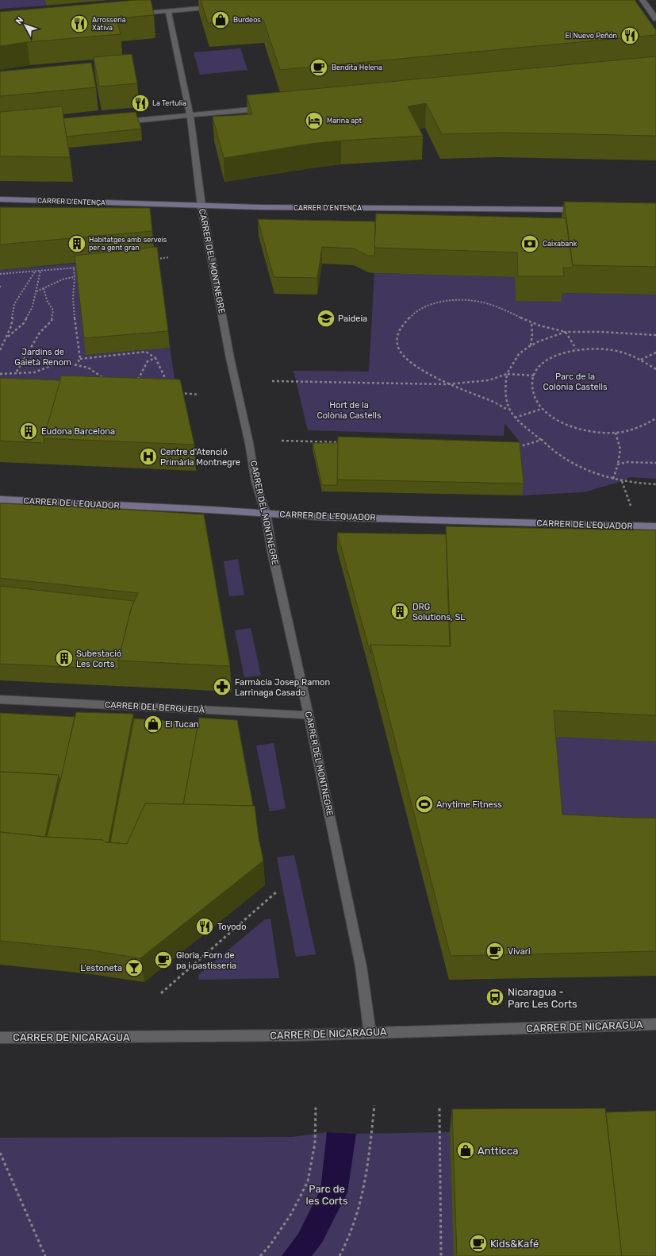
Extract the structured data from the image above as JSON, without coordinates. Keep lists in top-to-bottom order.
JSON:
{
  "streets": {
    "main road": ["CARRER D'ENTENÇA", "CARRER DE L'EQUADOR"],
    "street": ["CARRER DEL MONTNEGRE", "CARRER DEL BERGUEDÀ", "CARRER DE NICARAGUA"]
  },
  "crossings": [
    ["CARRER D'ENTENÇA", "CARRER DEL MONTNEGRE"],
    ["CARRER DEL MONTNEGRE", "CARRER DE L'EQUADOR"],
    ["CARRER DEL MONTNEGRE", "CARRER DEL BERGUEDÀ"],
    ["CARRER DEL MONTNEGRE", "CARRER DE NICARAGUA"]
  ],
  "parks": [
    "Jardins de Gaietà Renom",
    "Parc de la Colònia Castells",
    "Hort de la Colònia Castells",
    "Parc de les Corts"
  ],
  "places": {
    "shop": ["Burdeos", "El Tucan", "Antticca"],
    "restaurant": [
      "Arrosseria Xàtiva",
      "El Nuevo Peñón",
      "La Tertulia",
      "Toyodo"
    ],
    "cafe": [
      "Bendita Helena",
      "Vivari",
      "Gloria. Forn de pa i pastisseria",
      "Kids&Kafé"
    ],
    "hotel": ["Marina apt"],
    "building": [
      "Habitatges amb serveis per a gent gran",
      "Eudona Barcelona",
      "DRG Solutions, SL",
      "Subestació Les Corts"
    ],
    "bank": ["Caixabank"],
    "school or university": ["Paideia"],
    "hospital": ["Centre d'Atenció Primària Montnegre"],
    "pharmacy": ["Farmàcia Josep Ramon Larrinaga Casado"],
    "sports": ["Anytime Fitness"],
    "bar": ["L'estoneta"],
    "bus stop": ["Nicaragua - Parc Les Corts"]
  },
  "north": "top left"
}
